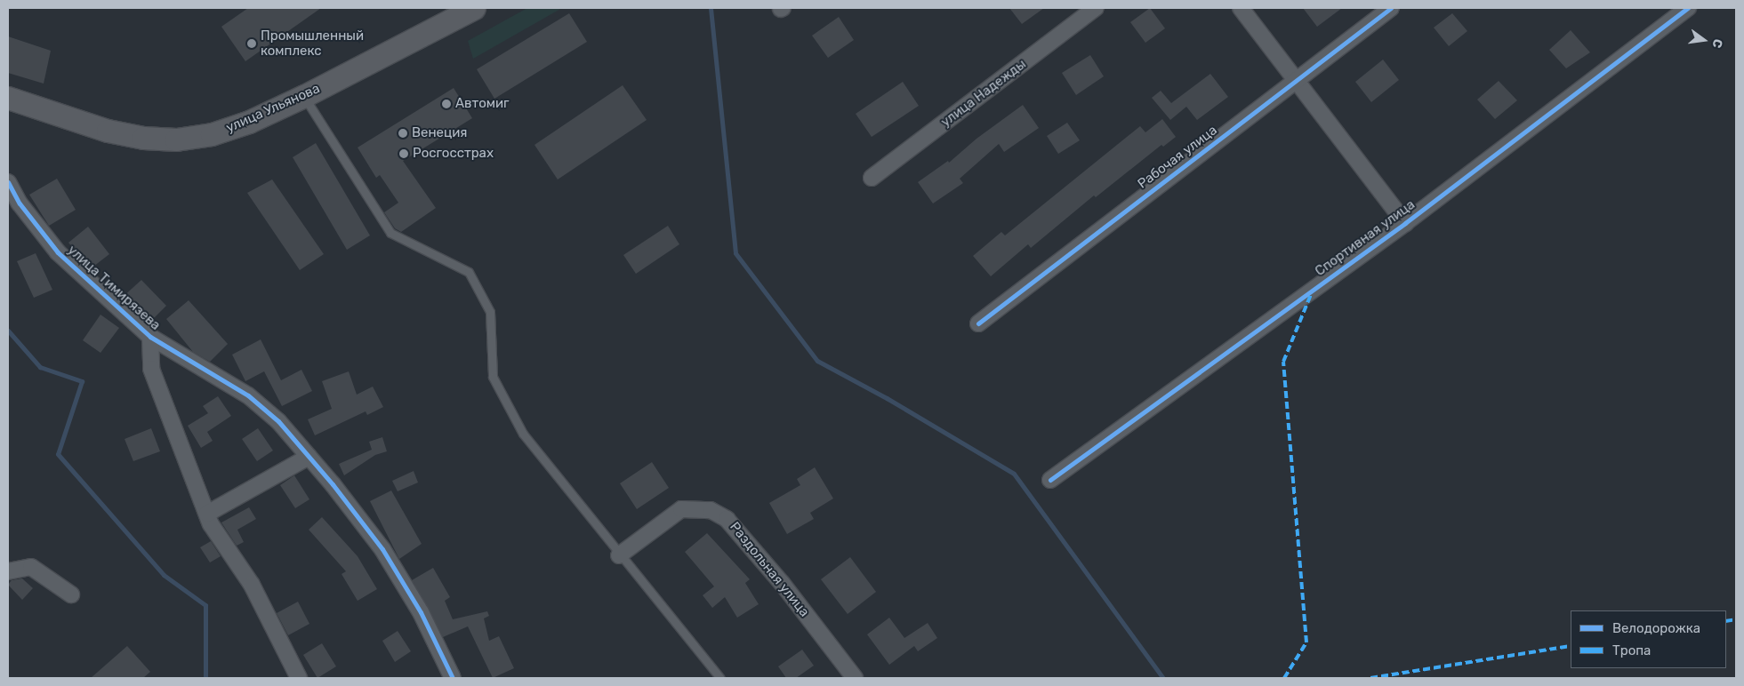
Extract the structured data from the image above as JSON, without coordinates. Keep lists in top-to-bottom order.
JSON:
{
  "streets": {
    "main road": ["улица Ульянова"],
    "street": [
      "улица Надежды",
      "Рабочая улица",
      "Спортивная улица",
      "улица Тимирязева",
      "Раздольная улица"
    ]
  },
  "places": [
    "Промышленный комплекс",
    "Автомиг",
    "Венеция",
    "Росгосстрах"
  ],
  "legend": ["Велодорожка", "Тропа"],
  "north": "right"
}
